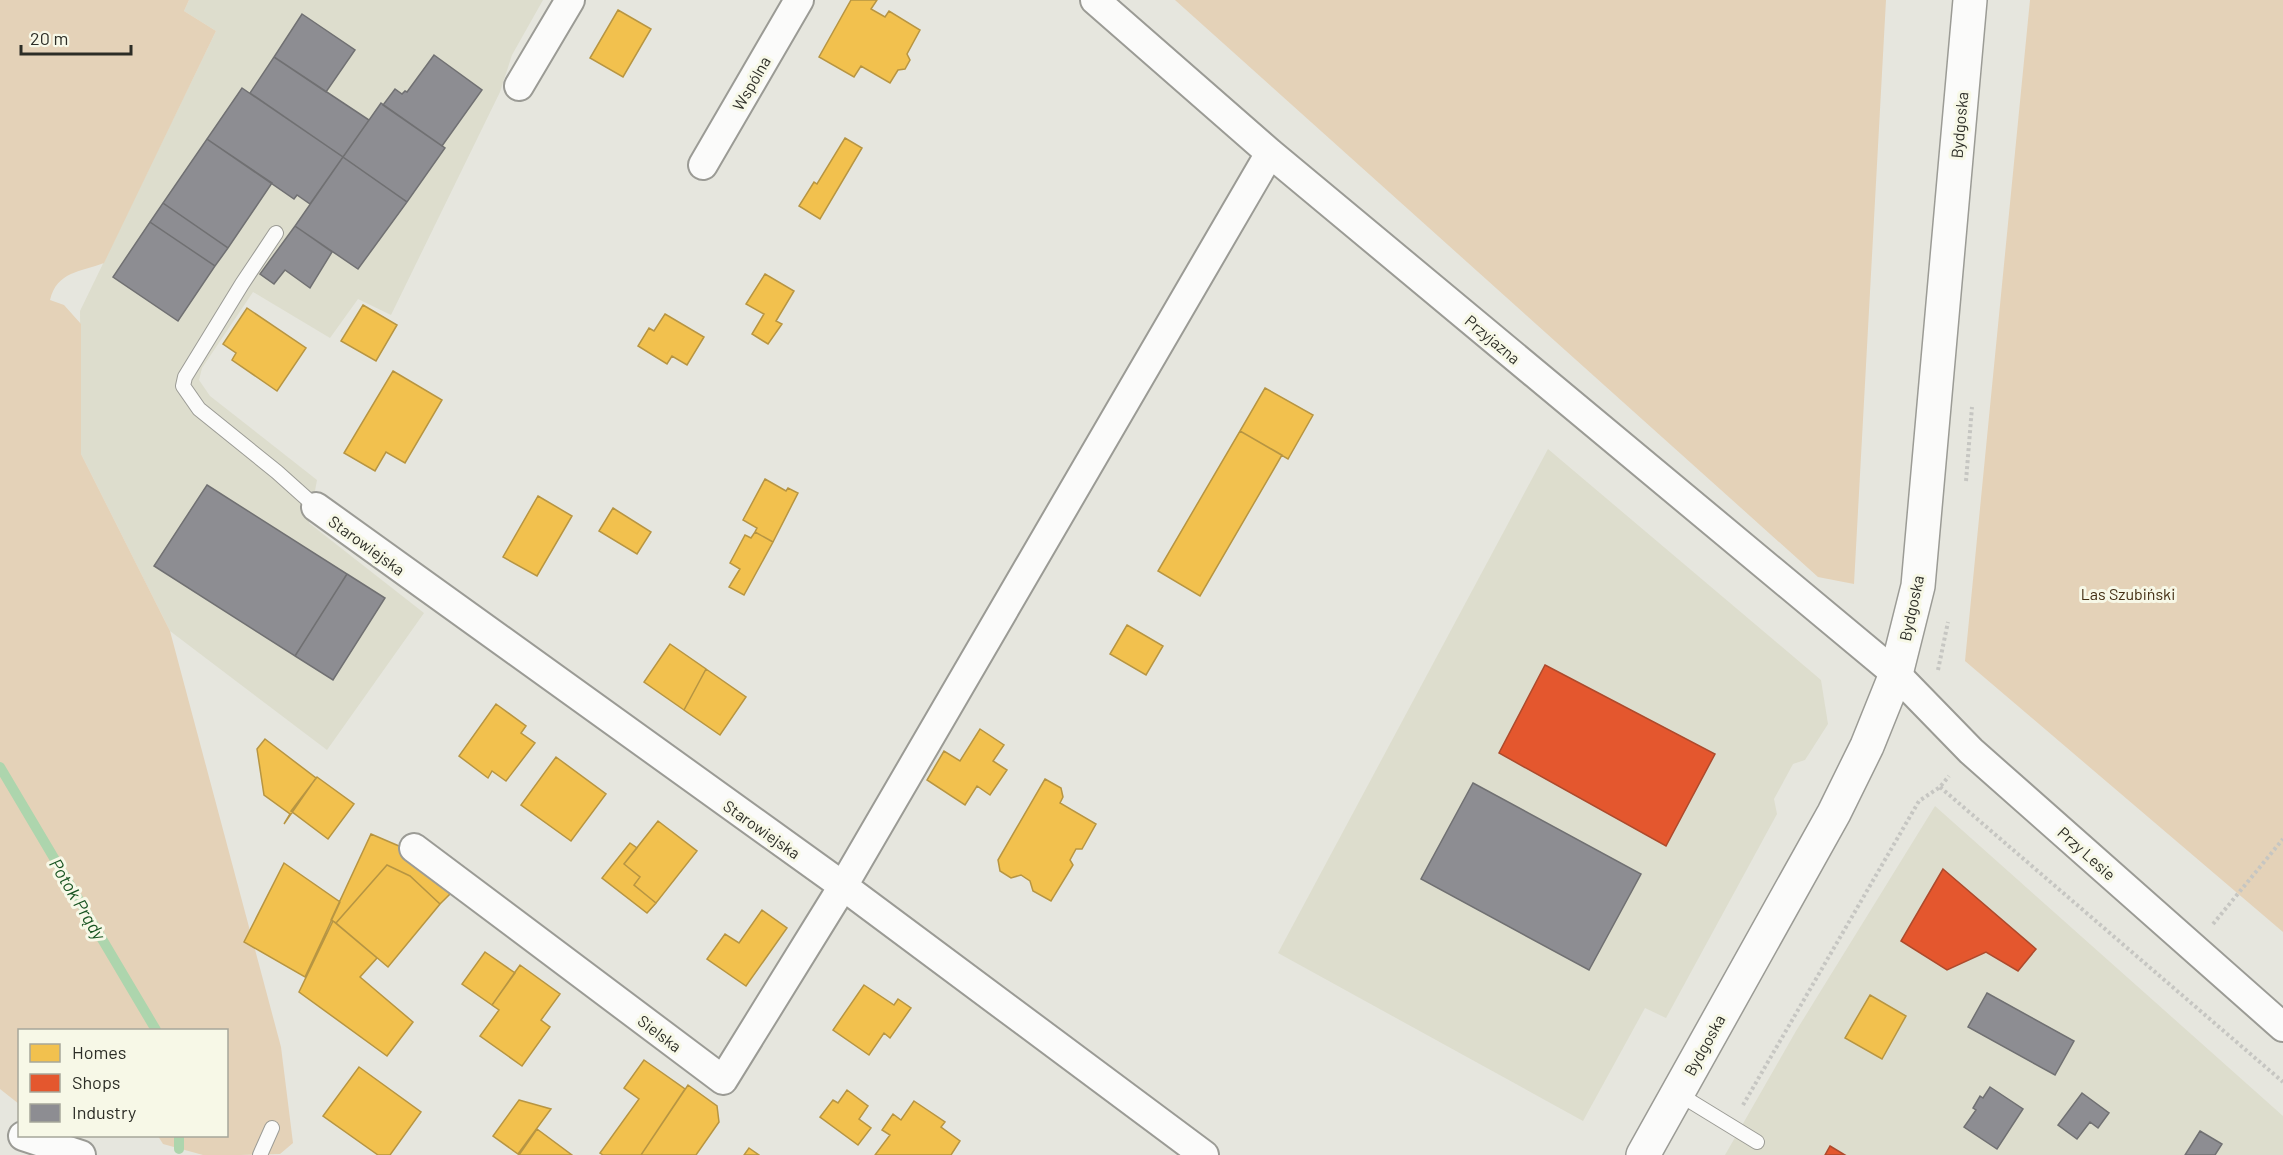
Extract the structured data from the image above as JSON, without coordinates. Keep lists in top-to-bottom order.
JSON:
{
  "streets": {
    "main road": ["Bydgoska"],
    "street": [
      "Wspólna",
      "Przyjazna",
      "Starowiejska",
      "Przy Lesie",
      "Sielska"
    ]
  },
  "crossings": [
    ["Bydgoska", "Przyjazna"],
    ["Bydgoska", "Przy Lesie"],
    ["Przyjazna", "Przy Lesie"],
    ["Starowiejska", "Sielska"]
  ],
  "water": ["Potok Prądy"],
  "parks": ["Las Szubiński"],
  "legend": ["Homes", "Shops", "Industry"],
  "scale_bar": "20 m"
}
